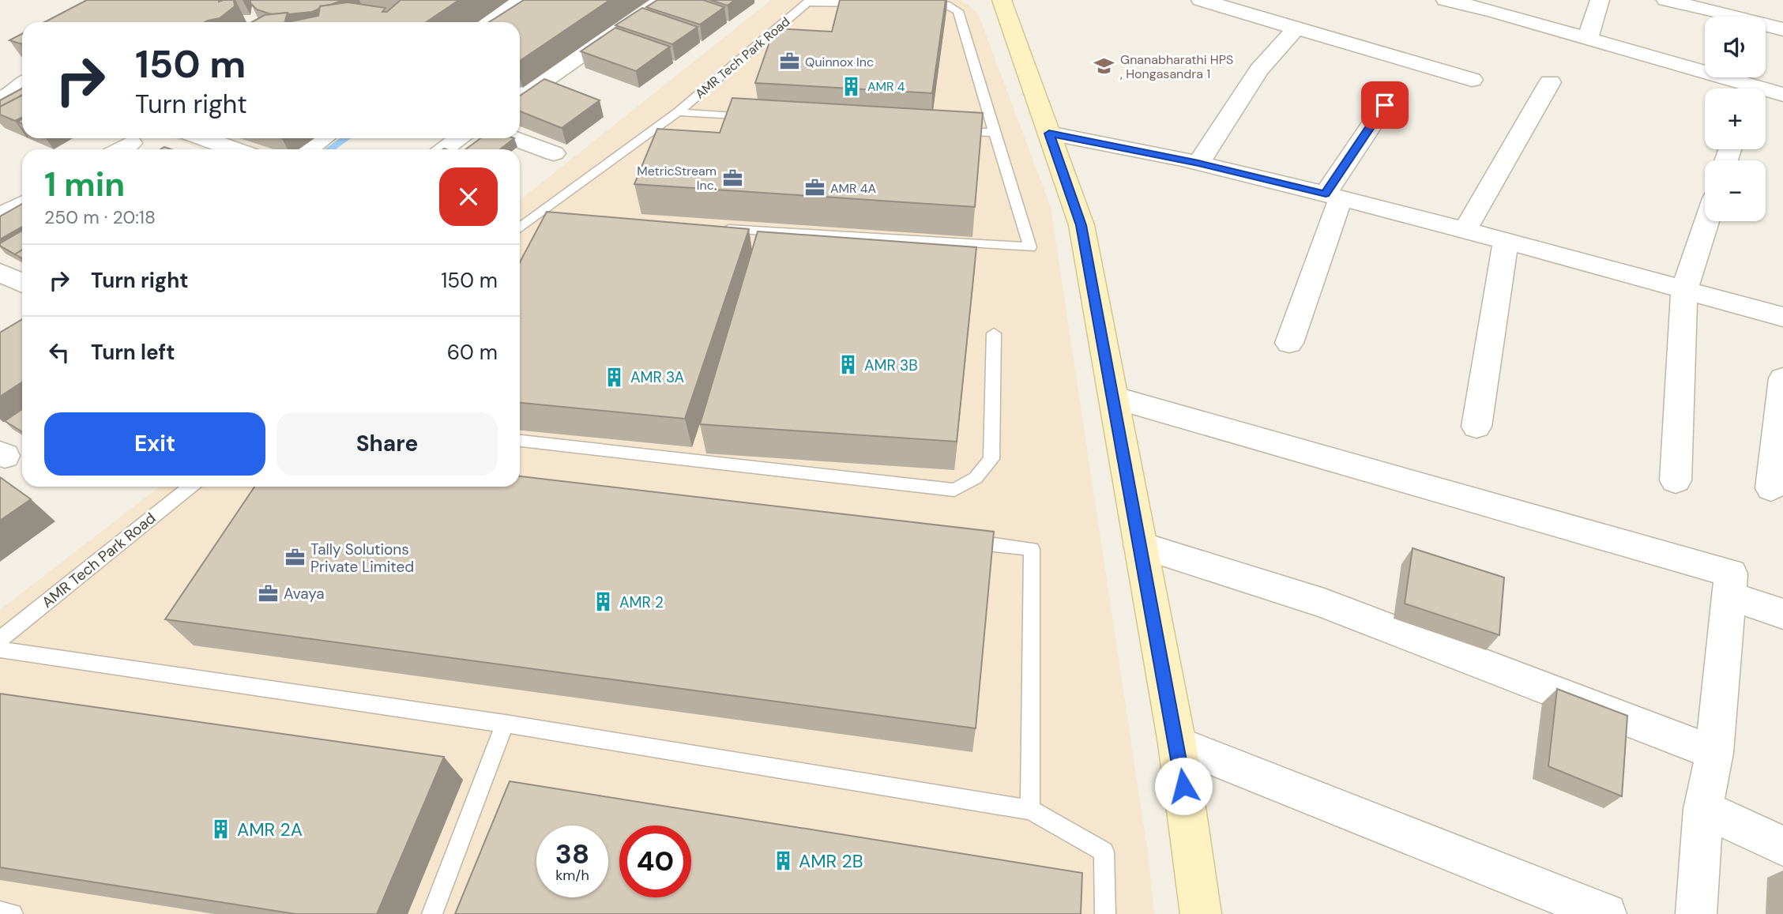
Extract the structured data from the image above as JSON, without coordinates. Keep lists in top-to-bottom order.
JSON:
{
  "streets": {
    "lane": ["AMR Tech Park Road"]
  },
  "places": {
    "office": [
      "Quinnox Inc",
      "MetricStream Inc.",
      "AMR 4A",
      "Tally Solutions Private Limited",
      "Avaya"
    ],
    "school or university": ["Gnanabharathi HPS , Hongasandra 1"],
    "building": [
      "AMR 4",
      "AMR 3B",
      "AMR 3A",
      "AMR 2",
      "AMR 2A",
      "AMR 2B"
    ]
  },
  "page": {
    "map_buttons": ["+", "−"],
    "turn": ["150 m", "Turn right"],
    "heading": ["1 min", "250 m · 20:18"],
    "list": [
      {
        "name": "Turn right",
        "value": "150 m"
      },
      {
        "name": "Turn left",
        "value": "60 m"
      }
    ],
    "buttons": ["Exit", "Share"],
    "speed": "38 km/h",
    "limit": "40"
  }
}
